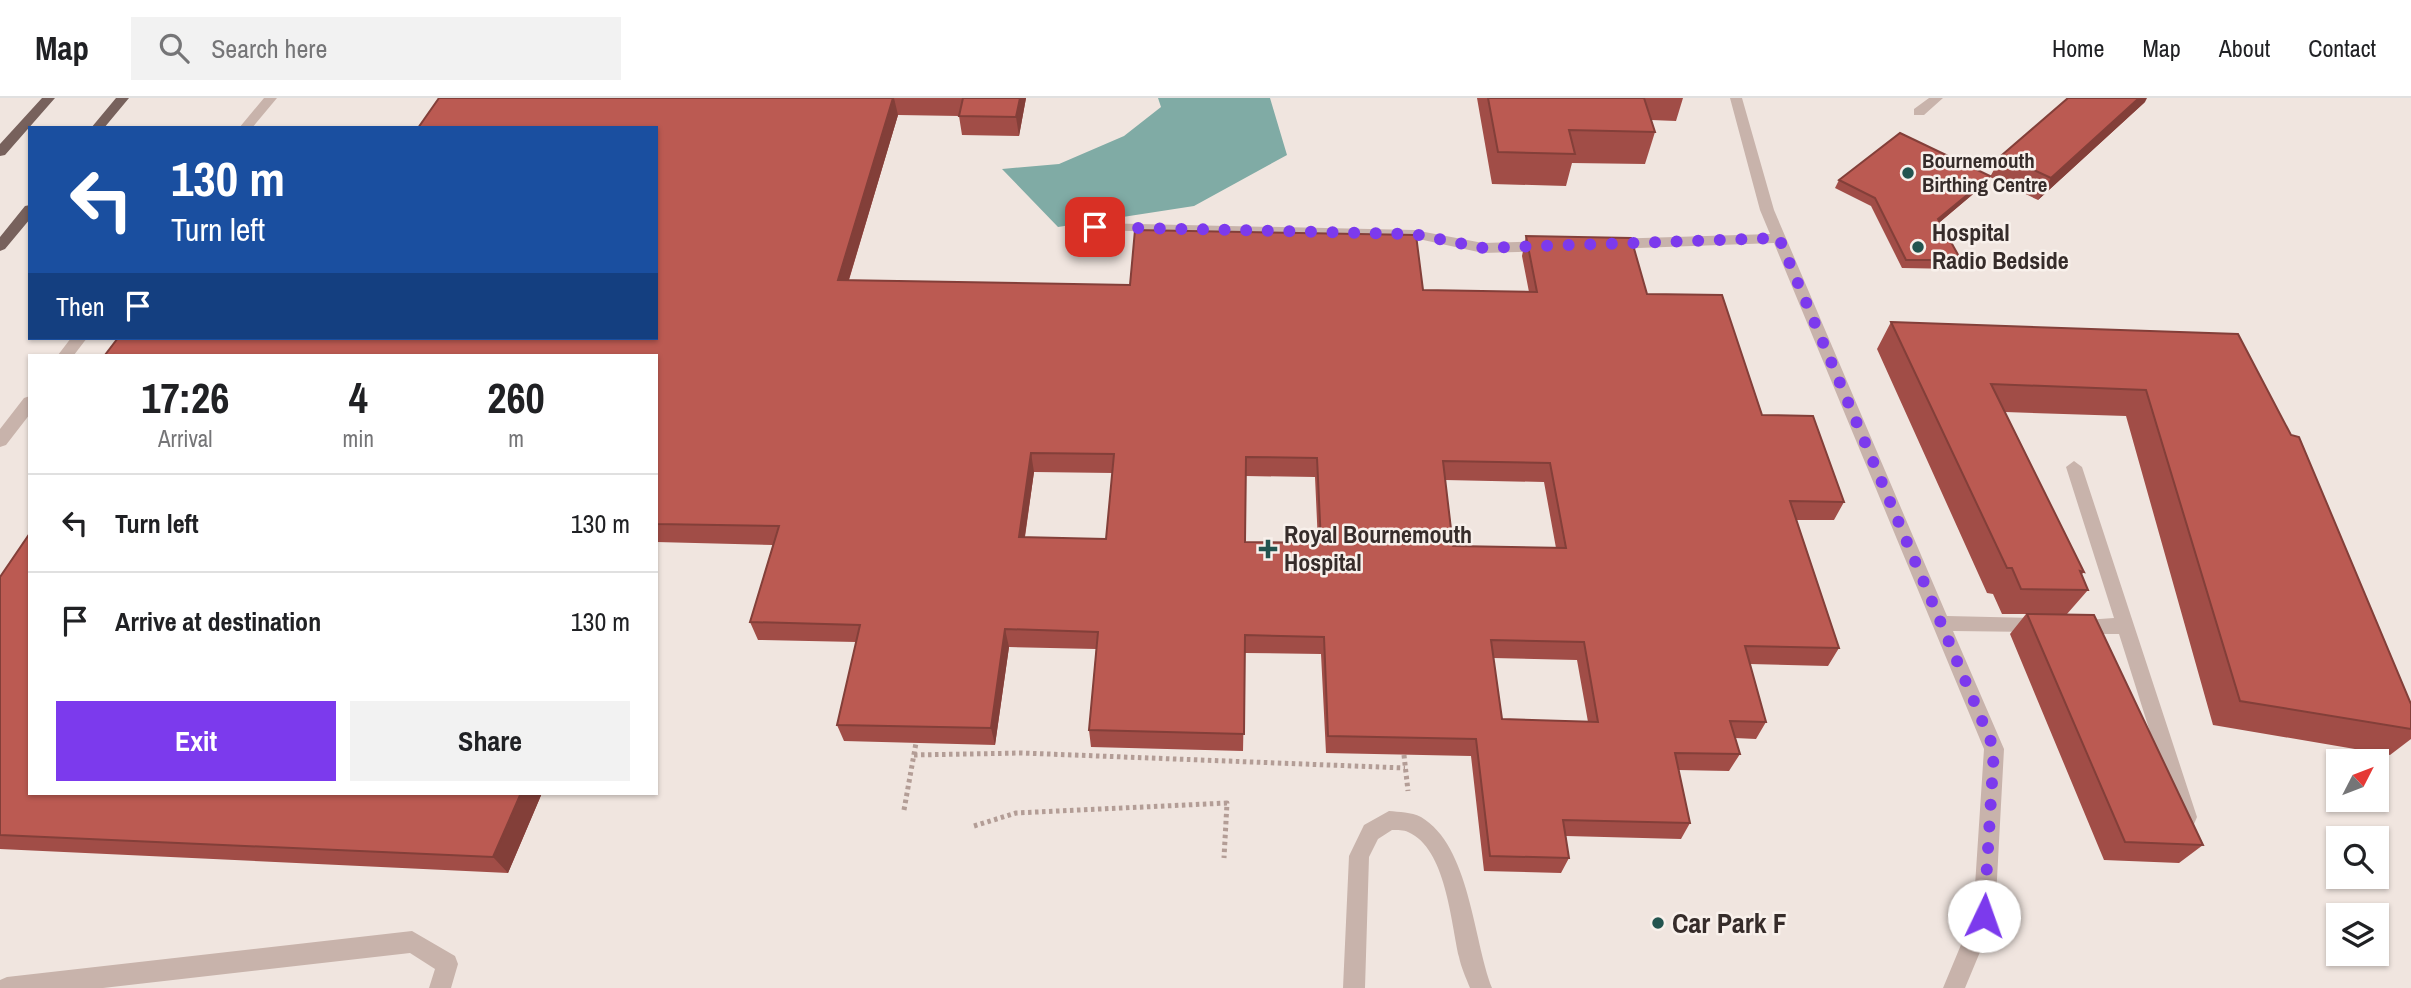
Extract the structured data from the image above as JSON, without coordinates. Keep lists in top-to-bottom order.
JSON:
{
  "places": {
    "other": ["Bournemouth Birthing Centre", "Hospital Radio Bedside", "Car Park F"],
    "health": ["Royal Bournemouth Hospital"]
  },
  "north": "top right",
  "page": {
    "header": "Map",
    "search": "Search here",
    "nav": [
      "Home",
      "Map",
      "About",
      "Contact"
    ],
    "turn": ["130 m", "Turn left"],
    "then": "Then",
    "eta": [
      "17:26",
      "Arrival",
      "4",
      "min",
      "260",
      "m"
    ],
    "list": [
      {
        "name": "Turn left",
        "value": "130 m"
      },
      {
        "name": "Arrive at destination",
        "value": "130 m"
      }
    ],
    "buttons": ["Exit", "Share"]
  }
}
